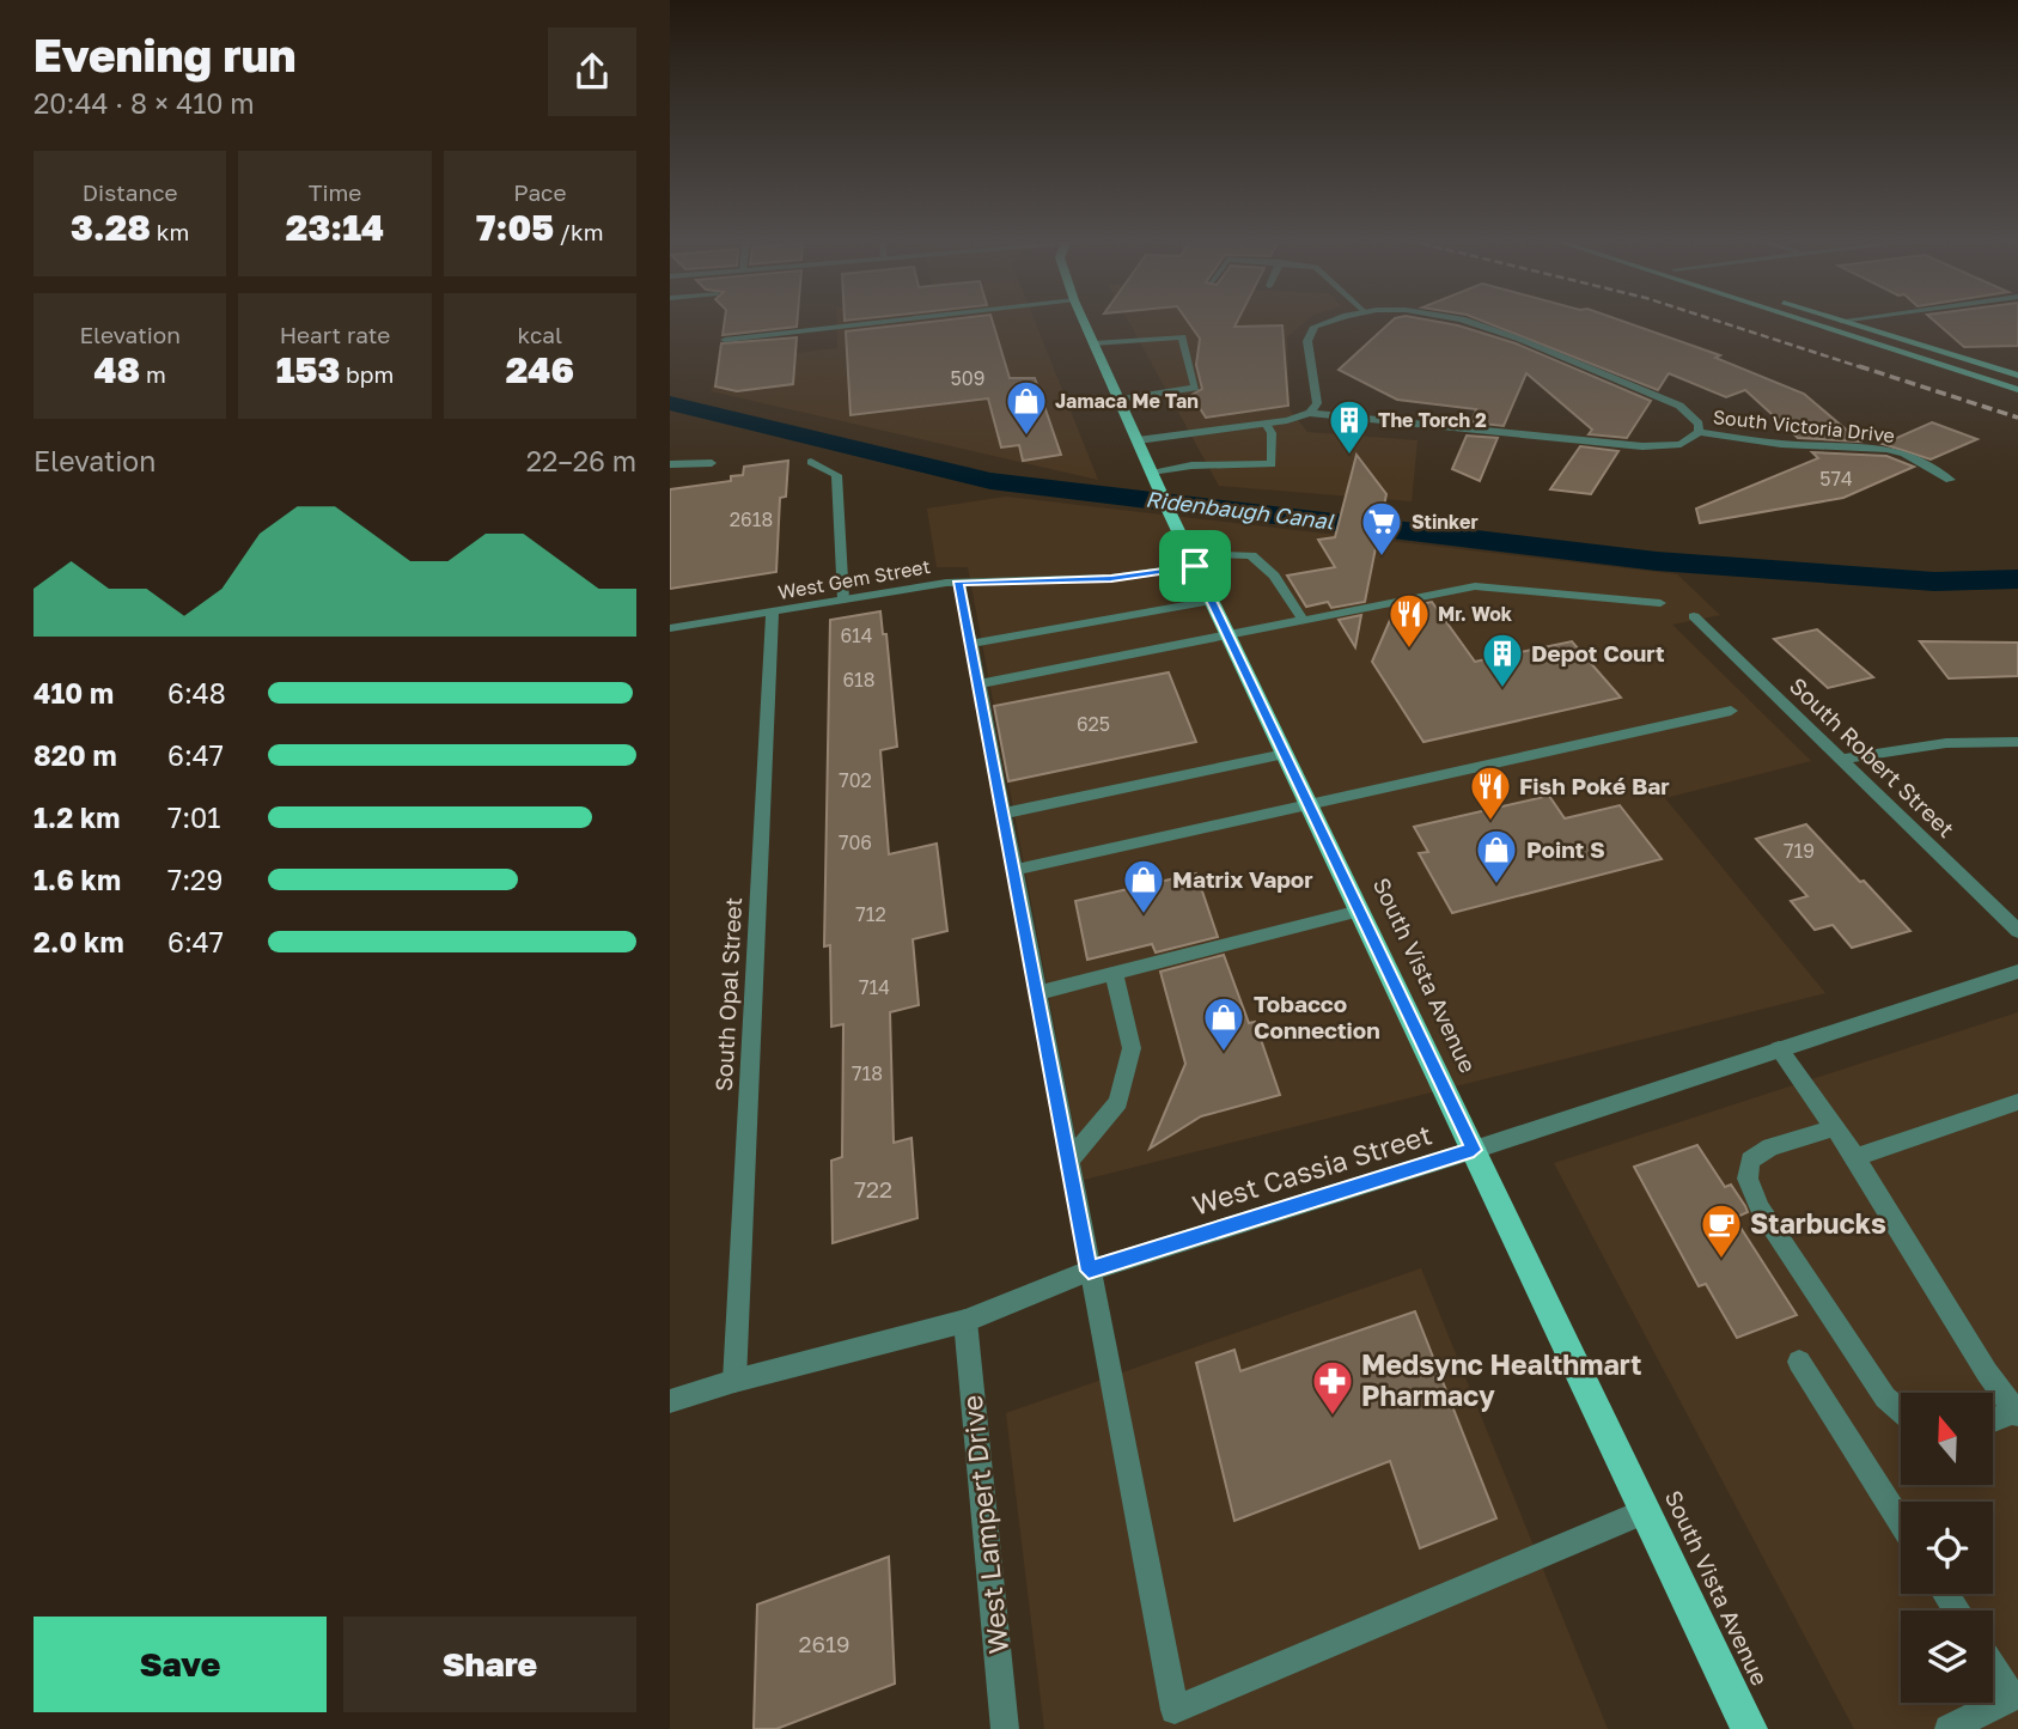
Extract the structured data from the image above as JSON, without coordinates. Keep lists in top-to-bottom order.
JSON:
{
  "streets": {
    "main road": ["South Vista Avenue"],
    "street": [
      "South Victoria Drive",
      "West Gem Street",
      "South Robert Street",
      "South Opal Street",
      "West Cassia Street",
      "West Lampert Drive"
    ]
  },
  "crossings": [
    ["South Victoria Drive", "South Vista Avenue"],
    ["West Gem Street", "South Vista Avenue"],
    ["West Gem Street", "South Opal Street"],
    ["South Vista Avenue", "West Cassia Street"],
    ["South Opal Street", "West Cassia Street"],
    ["West Cassia Street", "West Lampert Drive"]
  ],
  "water": ["Ridenbaugh Canal"],
  "places": {
    "shop": [
      "Jamaca Me Tan",
      "Point S",
      "Matrix Vapor",
      "Tobacco Connection"
    ],
    "building": ["The Torch 2", "Depot Court"],
    "supermarket": ["Stinker"],
    "restaurant": ["Mr. Wok", "Fish Poké Bar"],
    "cafe": ["Starbucks"],
    "pharmacy": ["Medsync Healthmart Pharmacy"]
  },
  "house_numbers": [
    "509",
    "574",
    "2618",
    "614",
    "618",
    "625",
    "702",
    "706",
    "719",
    "712",
    "714",
    "718",
    "722",
    "2619"
  ],
  "north": "top",
  "page": {
    "heading": ["Evening run", "20:44 · 8 × 410 m"],
    "stats": [
      ["Distance", "3.28 km"],
      ["Time", "23:14"],
      ["Pace", "7:05 /km"],
      ["Elevation", "48 m"],
      ["Heart rate", "153 bpm"],
      ["kcal", "246"]
    ],
    "chart": ["Elevation", "22–26 m"],
    "list": [
      {
        "name": "410 m",
        "note": "6:48"
      },
      {
        "name": "820 m",
        "note": "6:47"
      },
      {
        "name": "1.2 km",
        "note": "7:01"
      },
      {
        "name": "1.6 km",
        "note": "7:29"
      },
      {
        "name": "2.0 km",
        "note": "6:47"
      }
    ],
    "buttons": ["Save", "Share"]
  }
}
